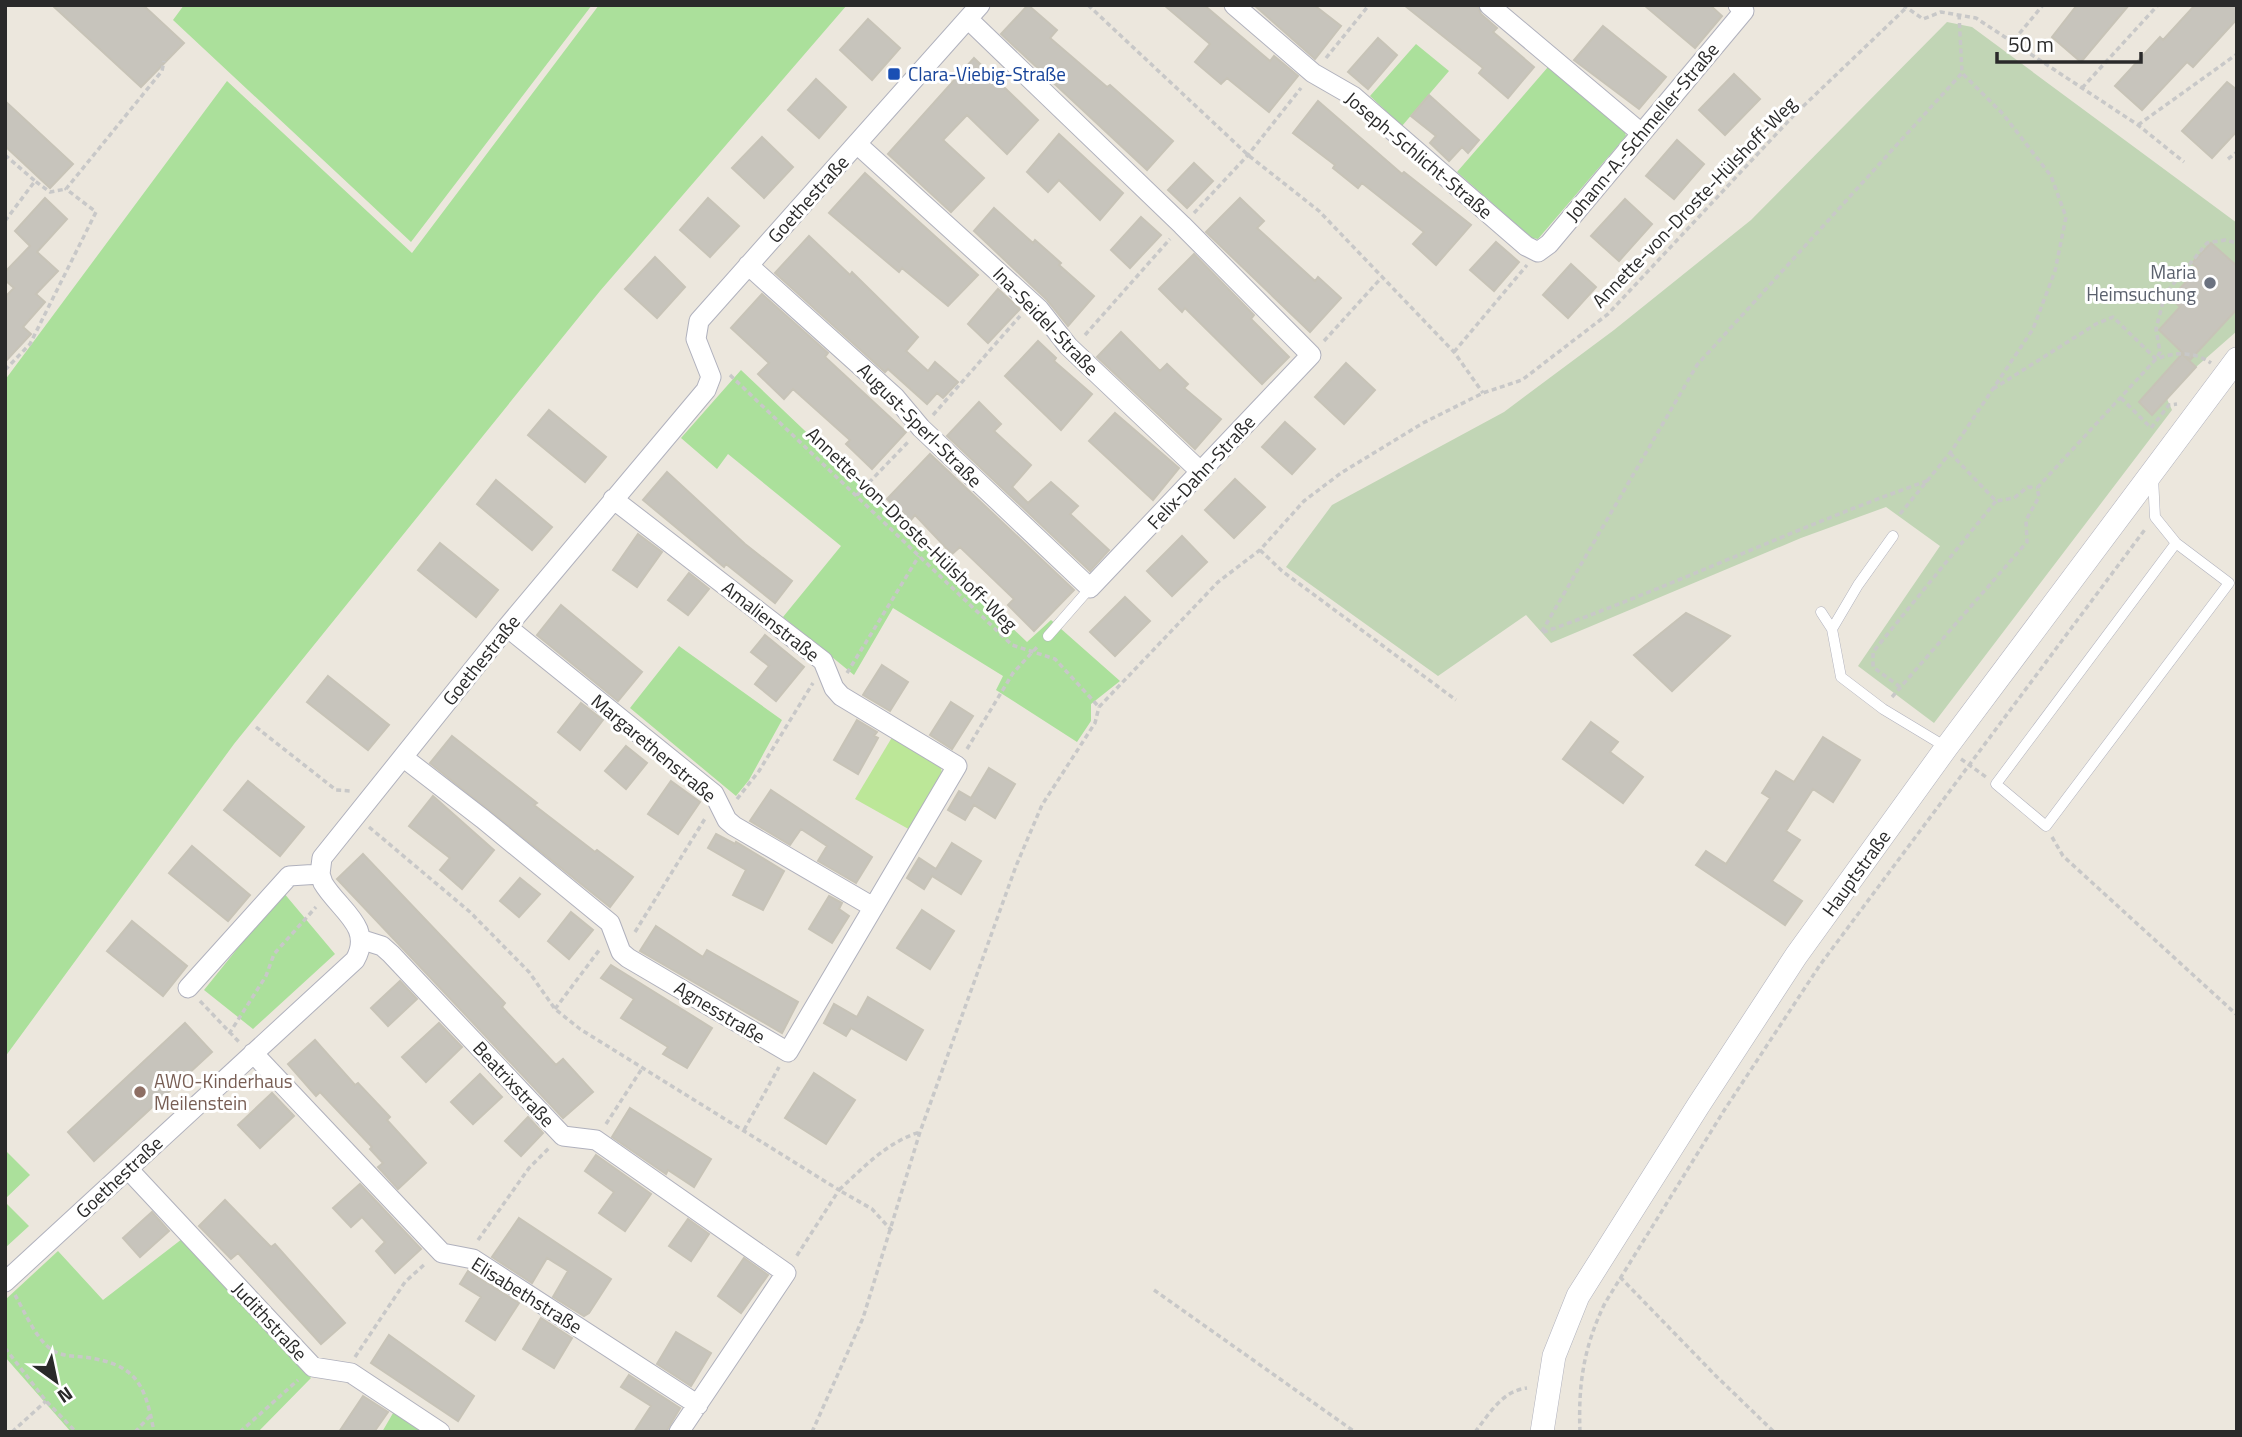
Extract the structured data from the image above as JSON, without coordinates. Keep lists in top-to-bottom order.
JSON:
{
  "streets": {
    "street": [
      "Johann-A.-Schmeller-Straße",
      "Joseph-Schlicht-Straße",
      "Goethestraße",
      "Ina-Seidel-Straße",
      "August-Sperl-Straße",
      "Felix-Dahn-Straße",
      "Amalienstraße",
      "Margarethenstraße",
      "Hauptstraße",
      "Agnesstraße",
      "Beatrixstraße",
      "Elisabethstraße",
      "Judithstraße"
    ],
    "path": ["Annette-von-Droste-Hülshoff-Weg"]
  },
  "crossings": [
    ["Johann-A.-Schmeller-Straße", "Joseph-Schlicht-Straße"],
    ["Goethestraße", "Annette-von-Droste-Hülshoff-Weg"],
    ["Goethestraße", "Ina-Seidel-Straße"],
    ["Goethestraße", "August-Sperl-Straße"],
    ["Goethestraße", "Amalienstraße"],
    ["Goethestraße", "Margarethenstraße"],
    ["Goethestraße", "Agnesstraße"],
    ["Goethestraße", "Beatrixstraße"],
    ["Goethestraße", "Elisabethstraße"],
    ["Goethestraße", "Judithstraße"],
    ["Ina-Seidel-Straße", "Felix-Dahn-Straße"],
    ["August-Sperl-Straße", "Felix-Dahn-Straße"],
    ["Amalienstraße", "Agnesstraße"],
    ["Margarethenstraße", "Agnesstraße"]
  ],
  "places": {
    "transit": ["Clara-Viebig-Straße"],
    "other": ["Maria Heimsuchung", "AWO-Kinderhaus Meilenstein"]
  },
  "scale_bar": "50 m",
  "north": "bottom right"
}
